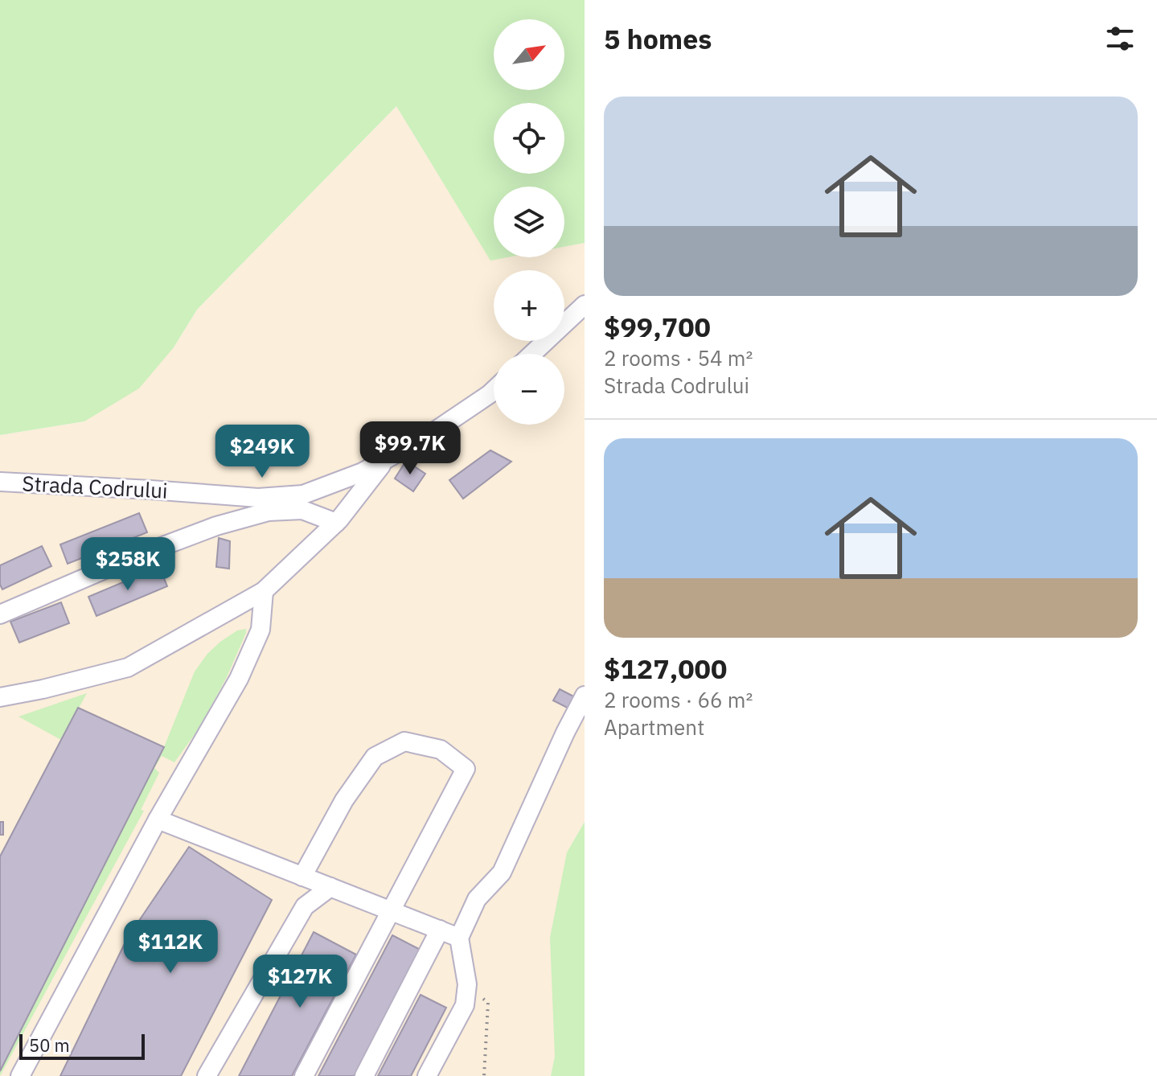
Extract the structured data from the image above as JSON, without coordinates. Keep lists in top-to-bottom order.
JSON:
{
  "streets": {
    "street": ["Strada Codrului"]
  },
  "scale_bar": "50 m",
  "north": "top right",
  "page": {
    "heading": "5 homes",
    "map_buttons": ["+", "−"],
    "list": [
      {
        "name": "$99,700",
        "note": "2 rooms · 54 m² · Strada Codrului"
      },
      {
        "name": "$127,000",
        "note": "2 rooms · 66 m² · Apartment"
      }
    ],
    "price": [
      "$99.7K",
      "$249K",
      "$258K",
      "$112K",
      "$127K"
    ],
    "scale": "50 m"
  }
}
